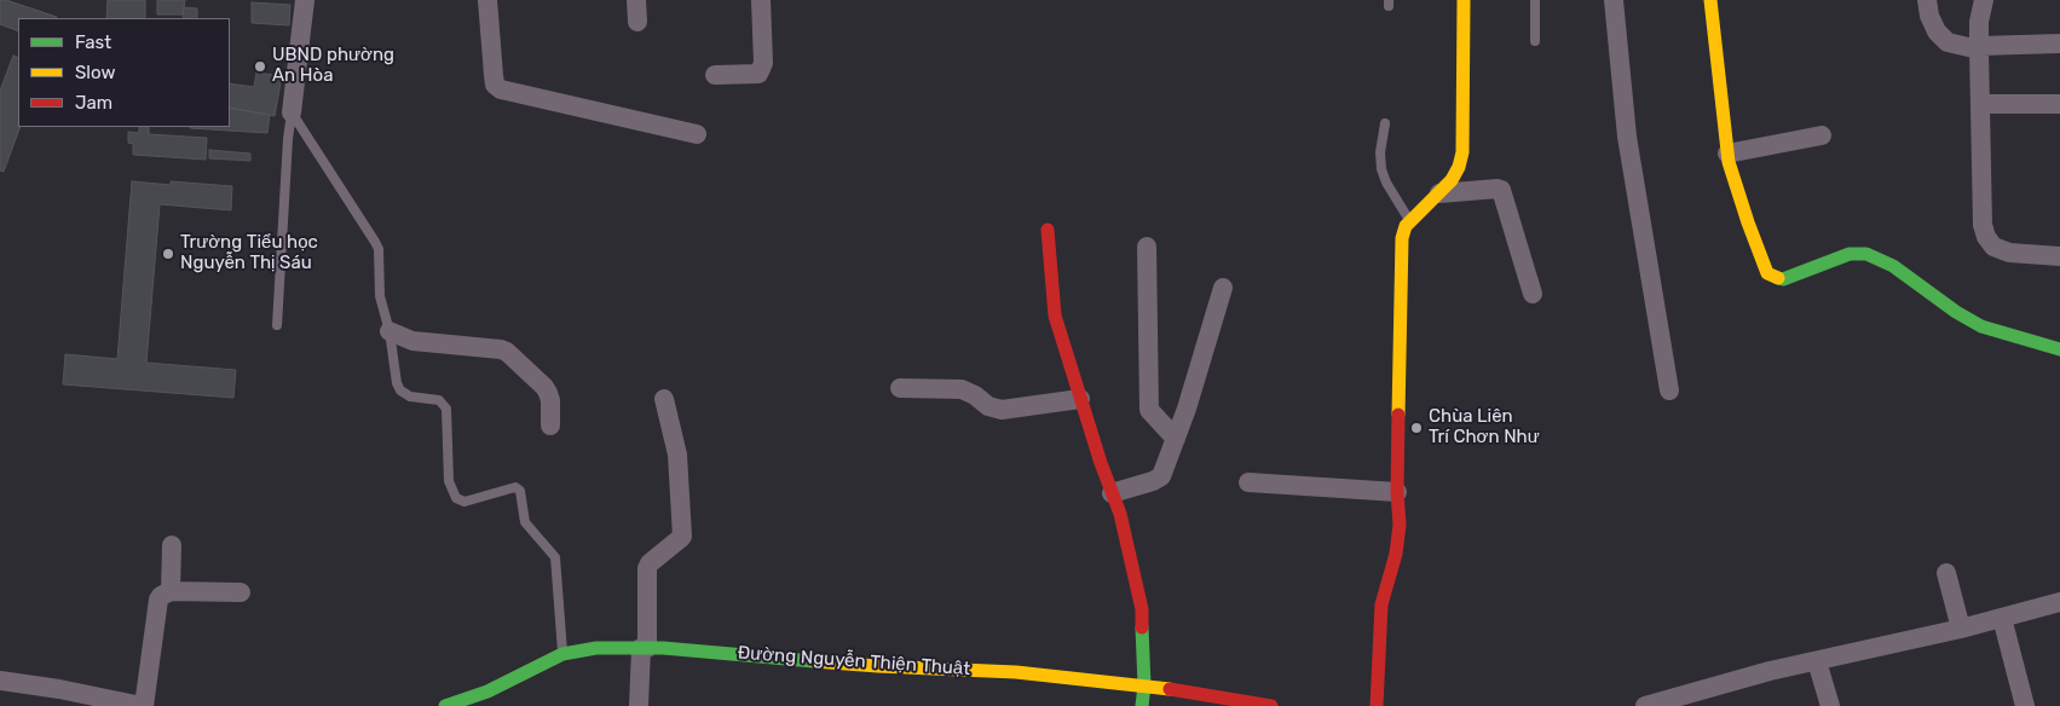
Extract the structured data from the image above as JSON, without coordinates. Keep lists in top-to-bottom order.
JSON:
{
  "streets": {
    "street": ["Đường Nguyễn Thiện Thuật"]
  },
  "places": ["UBND phường An Hòa", "Trường Tiểu học Nguyễn Thị Sáu", "Chùa Liên Trí Chơn Như"],
  "legend": ["Fast", "Slow", "Jam"]
}
